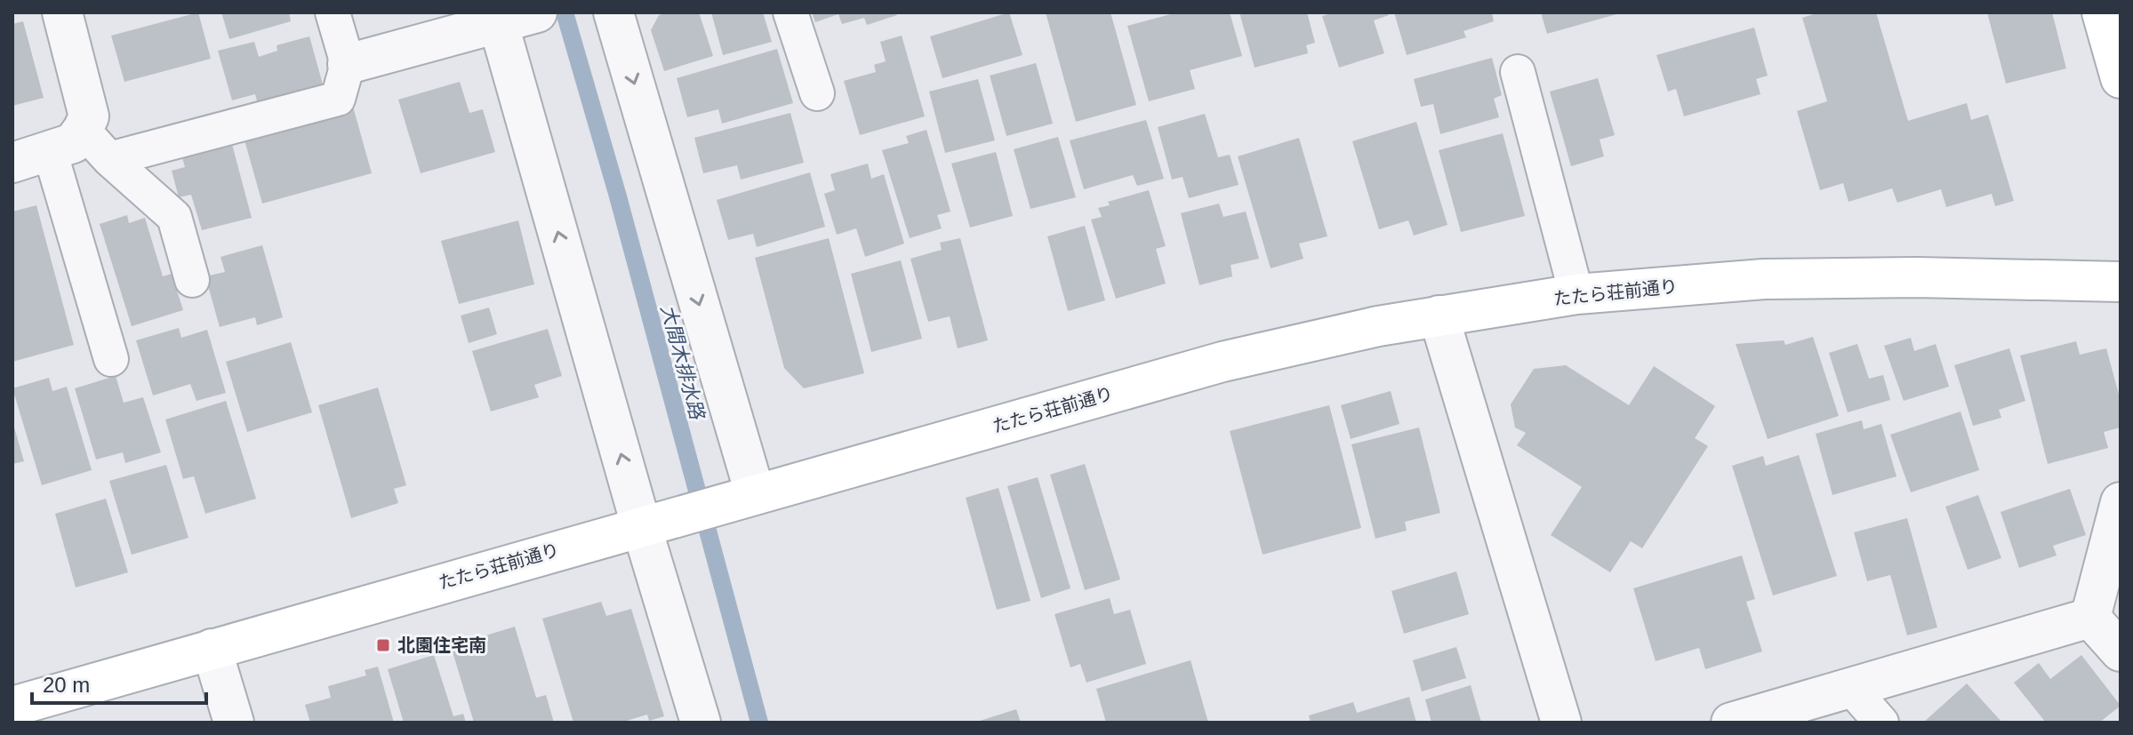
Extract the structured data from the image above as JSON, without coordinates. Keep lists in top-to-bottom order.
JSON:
{
  "streets": {
    "street": ["たたら荘前通り"]
  },
  "water": ["大間木排水路"],
  "places": {
    "transit": ["北園住宅南"]
  },
  "scale_bar": "20 m"
}
